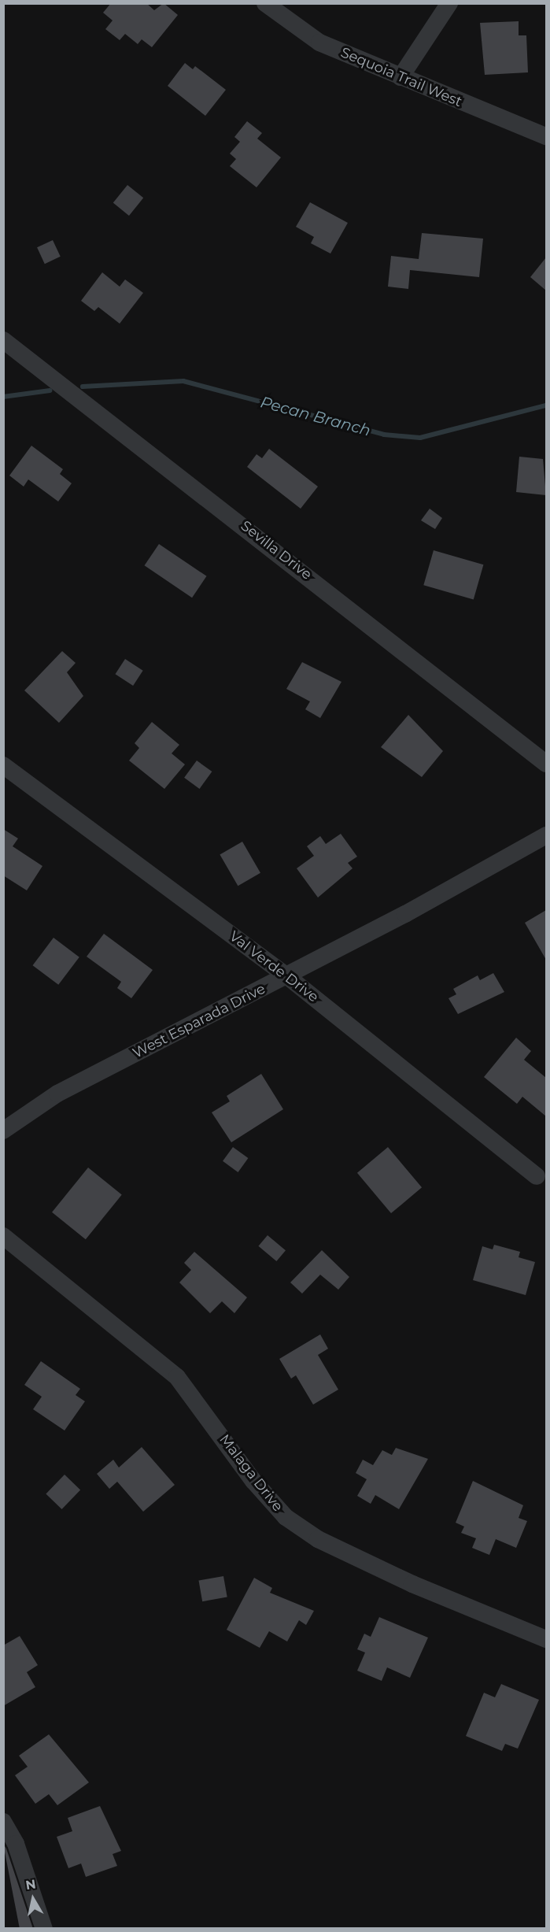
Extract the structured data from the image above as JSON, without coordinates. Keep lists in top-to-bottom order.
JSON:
{
  "streets": {
    "street": [
      "Sequoia Trail West",
      "Sevilla Drive",
      "Val Verde Drive",
      "West Esparada Drive",
      "Malaga Drive"
    ]
  },
  "crossings": [
    ["Val Verde Drive", "West Esparada Drive"]
  ],
  "water": ["Pecan Branch"],
  "north": "top"
}
